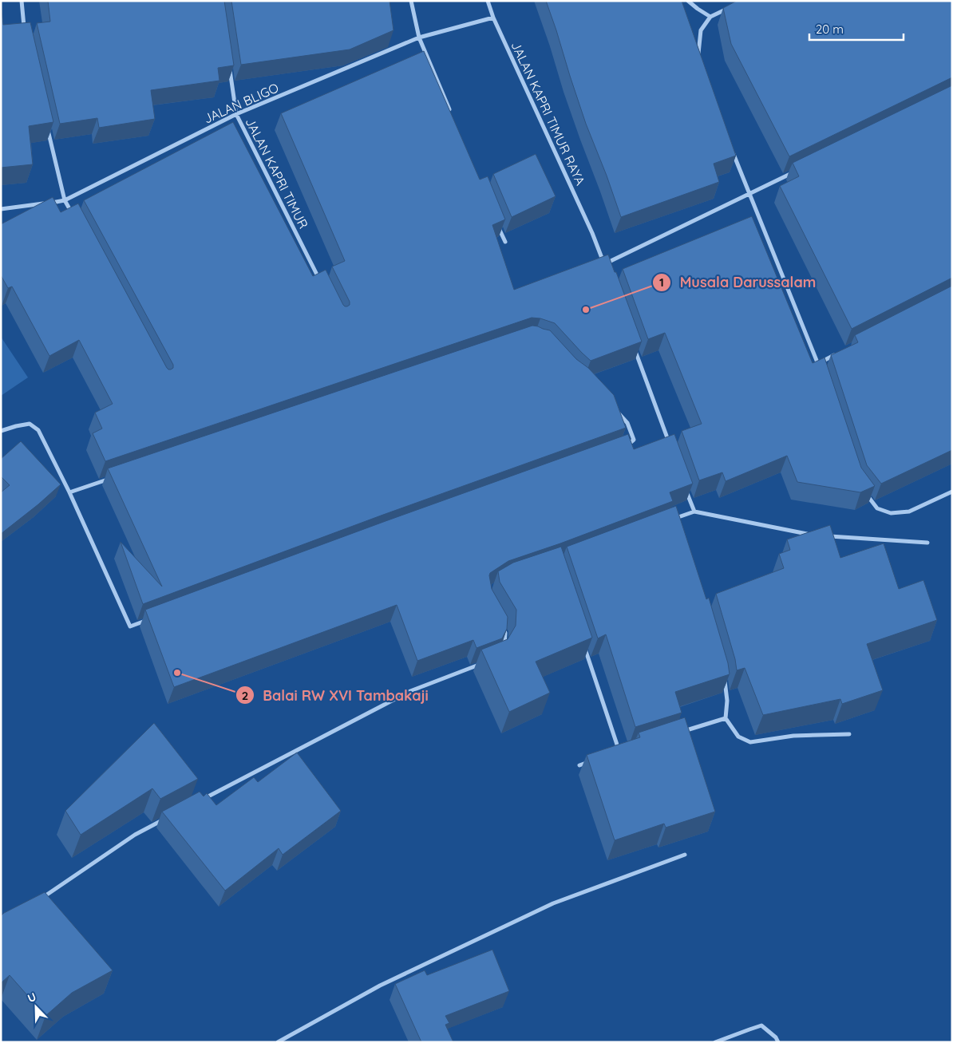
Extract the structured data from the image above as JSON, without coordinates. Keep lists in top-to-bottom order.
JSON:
{
  "streets": {
    "street": ["JALAN BLIGO", "JALAN KAPRI TIMUR RAYA", "JALAN KAPRI TIMUR"]
  },
  "crossings": [
    ["JALAN BLIGO", "JALAN KAPRI TIMUR RAYA"],
    ["JALAN BLIGO", "JALAN KAPRI TIMUR"]
  ],
  "places": ["Musala Darussalam", "Balai RW XVI Tambakaji"],
  "scale_bar": "20 m",
  "north": "top left"
}
